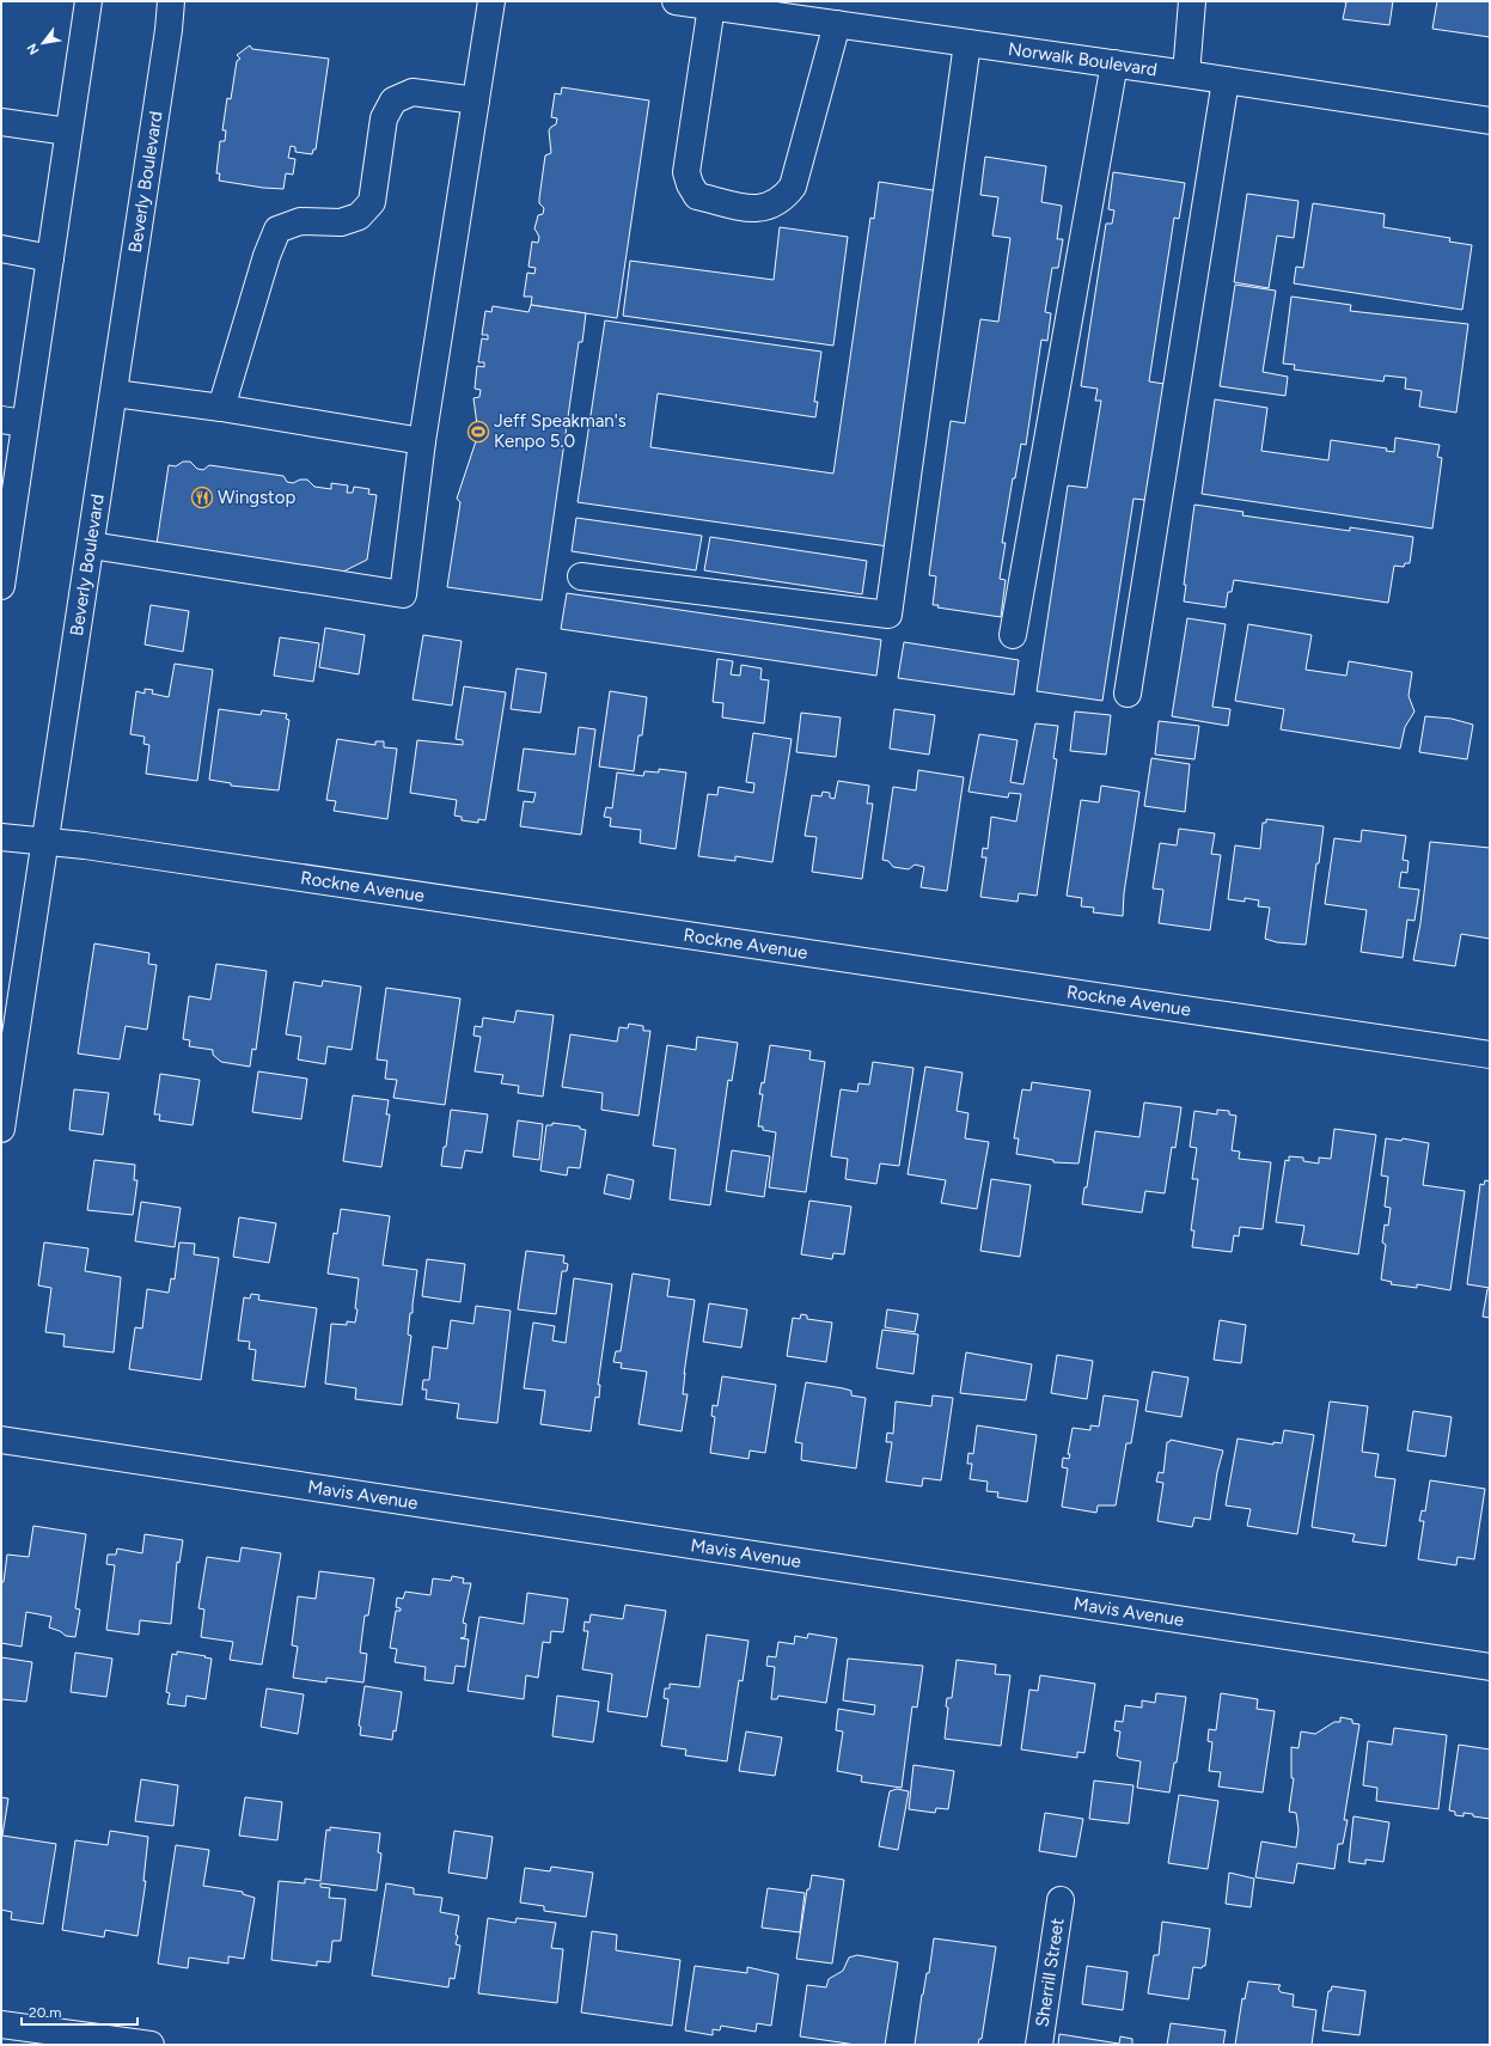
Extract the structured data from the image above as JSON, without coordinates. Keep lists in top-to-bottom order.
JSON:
{
  "streets": {
    "street": [
      "Norwalk Boulevard",
      "Beverly Boulevard",
      "Rockne Avenue",
      "Mavis Avenue",
      "Sherrill Street"
    ]
  },
  "crossings": [
    ["Beverly Boulevard", "Rockne Avenue"]
  ],
  "places": {
    "sports": ["Jeff Speakman's Kenpo 5.0"],
    "restaurant": ["Wingstop"]
  },
  "scale_bar": "20 m",
  "north": "bottom left"
}
